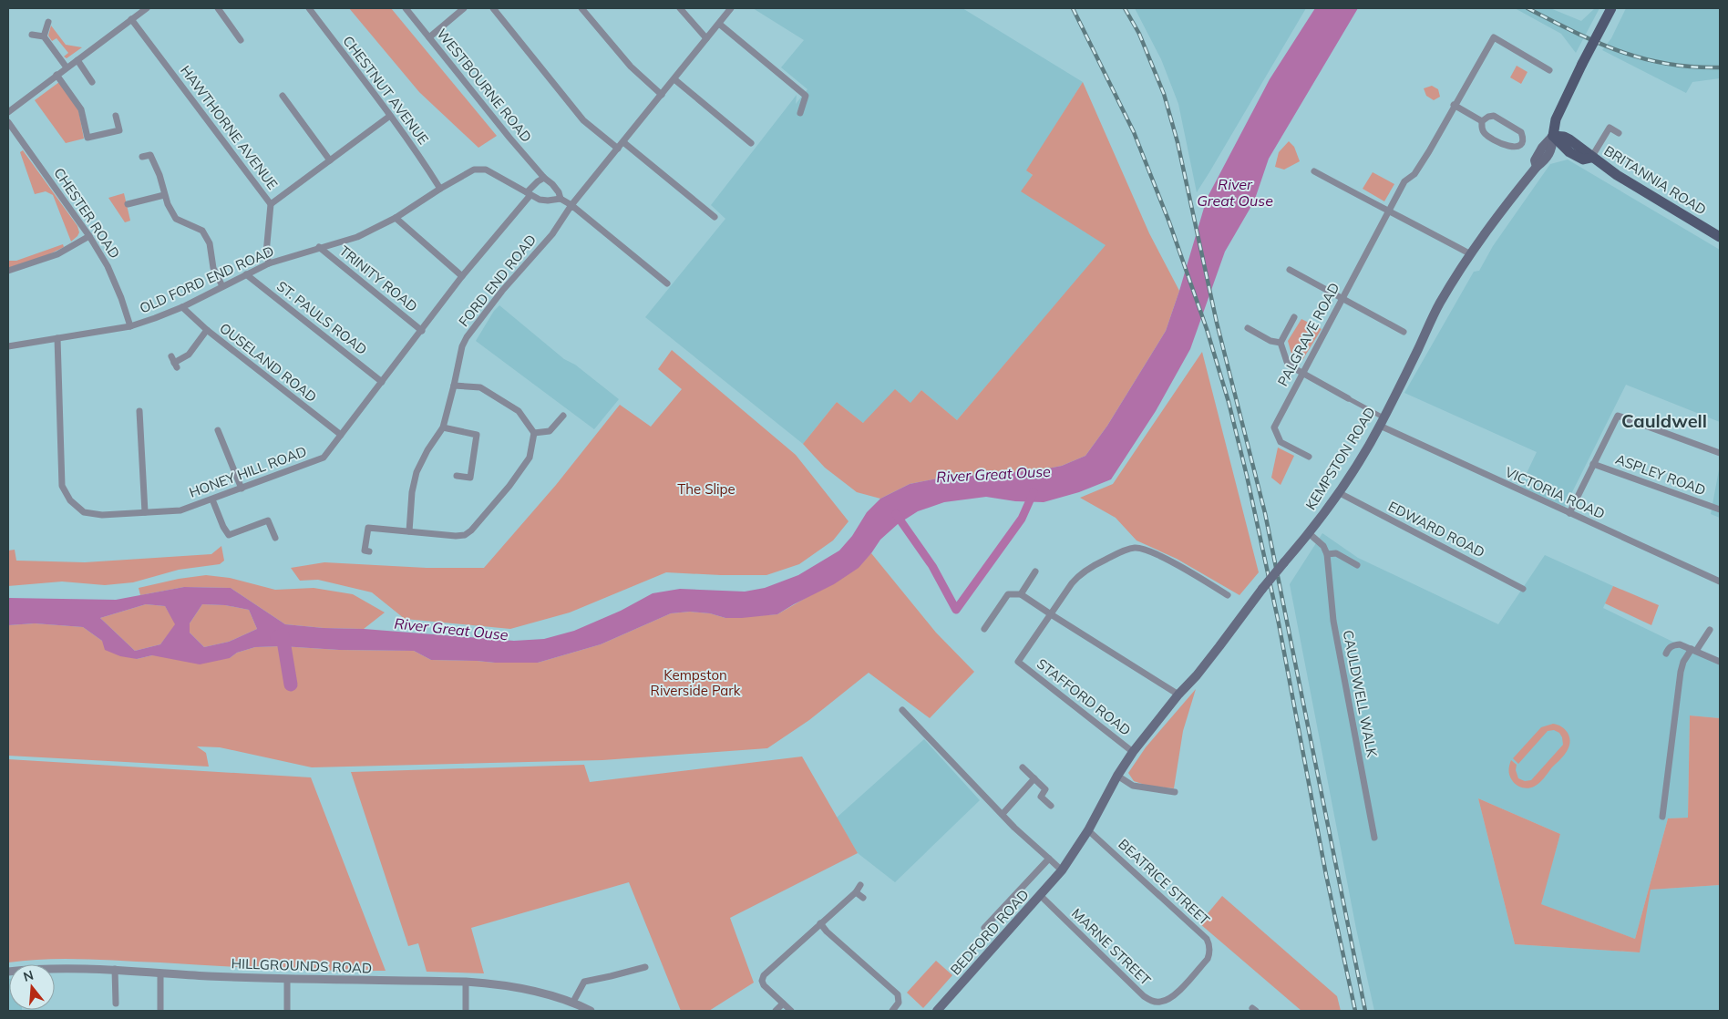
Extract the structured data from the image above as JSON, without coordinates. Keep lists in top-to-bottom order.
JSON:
{
  "streets": {
    "main road": ["BRITANNIA ROAD", "KEMPSTON ROAD", "BEDFORD ROAD"],
    "street": [
      "WESTBOURNE ROAD",
      "CHESTNUT AVENUE",
      "HAWTHORNE AVENUE",
      "CHESTER ROAD",
      "TRINITY ROAD",
      "OLD FORD END ROAD",
      "FORD END ROAD",
      "ST. PAULS ROAD",
      "PALGRAVE ROAD",
      "OUSELAND ROAD",
      "HONEY HILL ROAD",
      "ASPLEY ROAD",
      "VICTORIA ROAD",
      "EDWARD ROAD",
      "CAULDWELL WALK",
      "STAFFORD ROAD",
      "BEATRICE STREET",
      "MARNE STREET",
      "HILLGROUNDS ROAD"
    ]
  },
  "crossings": [
    ["CHESTNUT AVENUE", "OLD FORD END ROAD"],
    ["HAWTHORNE AVENUE", "OLD FORD END ROAD"],
    ["BRITANNIA ROAD", "KEMPSTON ROAD"],
    ["CHESTER ROAD", "OLD FORD END ROAD"],
    ["TRINITY ROAD", "OLD FORD END ROAD"],
    ["TRINITY ROAD", "HONEY HILL ROAD"],
    ["OLD FORD END ROAD", "ST. PAULS ROAD"],
    ["OLD FORD END ROAD", "OUSELAND ROAD"],
    ["OLD FORD END ROAD", "HONEY HILL ROAD"],
    ["ST. PAULS ROAD", "HONEY HILL ROAD"],
    ["OUSELAND ROAD", "HONEY HILL ROAD"],
    ["KEMPSTON ROAD", "VICTORIA ROAD"],
    ["KEMPSTON ROAD", "EDWARD ROAD"],
    ["KEMPSTON ROAD", "STAFFORD ROAD"],
    ["KEMPSTON ROAD", "BEDFORD ROAD"],
    ["BEATRICE STREET", "BEDFORD ROAD"],
    ["BEATRICE STREET", "MARNE STREET"],
    ["BEDFORD ROAD", "MARNE STREET"]
  ],
  "districts": ["Cauldwell"],
  "water": ["River Great Ouse"],
  "parks": ["The Slipe", "Kempston Riverside Park"],
  "north": "top"
}
